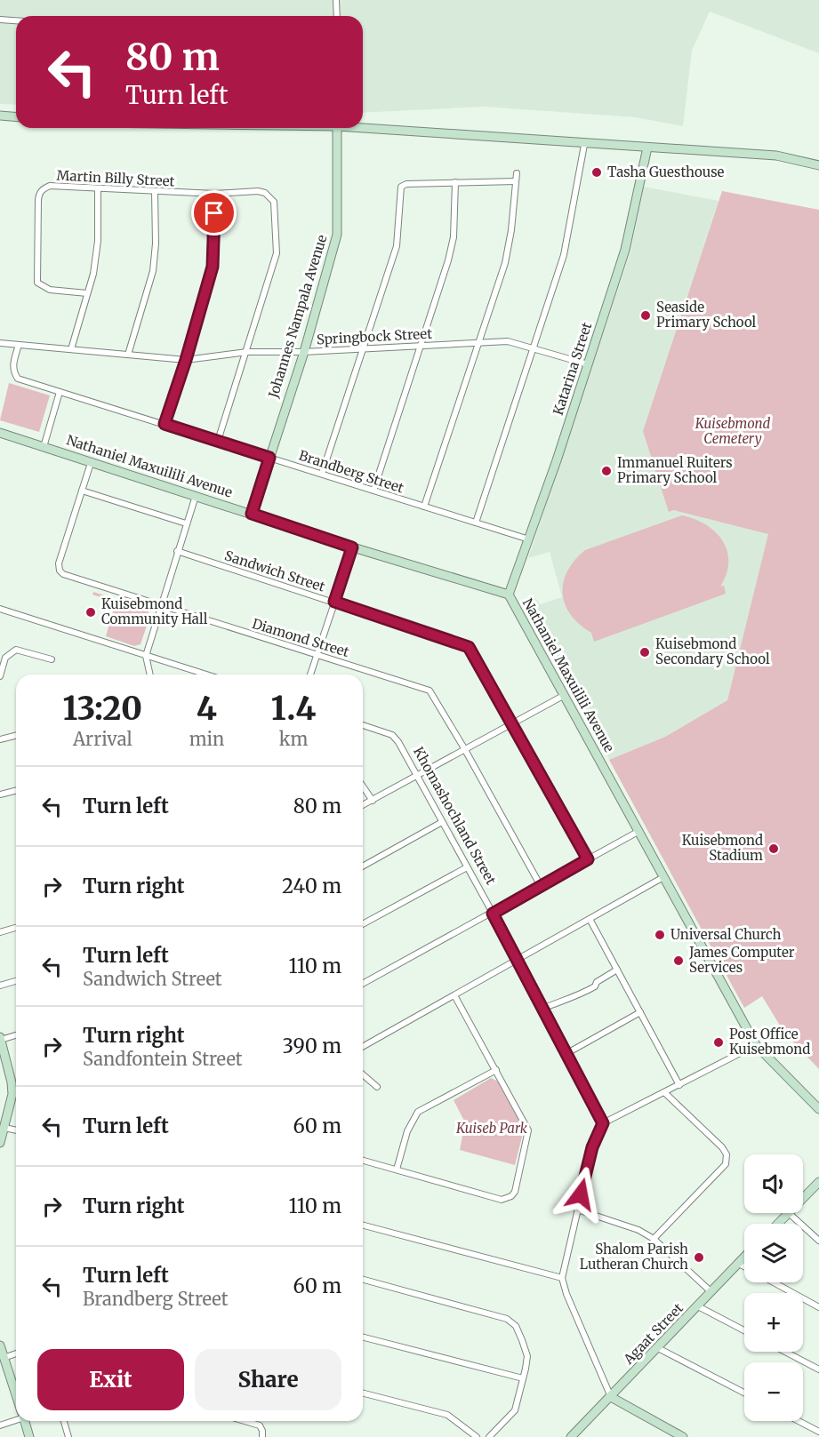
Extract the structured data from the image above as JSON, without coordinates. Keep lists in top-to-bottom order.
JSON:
{
  "streets": {
    "street": [
      "Martin Billy Street",
      "Johannes Nampala Avenue",
      "Springbock Street",
      "Katarina Street",
      "Nathaniel Maxuilili Avenue",
      "Brandberg Street",
      "Sandwich Street",
      "Diamond Street",
      "Khomashochland Street",
      "Agaat Street"
    ]
  },
  "crossings": [
    ["Martin Billy Street", "Springbock Street"],
    ["Martin Billy Street", "Brandberg Street"],
    ["Johannes Nampala Avenue", "Springbock Street"],
    ["Johannes Nampala Avenue", "Nathaniel Maxuilili Avenue"],
    ["Johannes Nampala Avenue", "Brandberg Street"],
    ["Springbock Street", "Katarina Street"],
    ["Springbock Street", "Brandberg Street"],
    ["Katarina Street", "Nathaniel Maxuilili Avenue"],
    ["Katarina Street", "Brandberg Street"],
    ["Nathaniel Maxuilili Avenue", "Diamond Street"]
  ],
  "parks": ["Kuisebmond Cemetery", "Kuiseb Park"],
  "places": [
    "Tasha Guesthouse",
    "Seaside Primary School",
    "Immanuel Ruiters Primary School",
    "Kuisebmond Community Hall",
    "Kuisebmond Secondary School",
    "Kuisebmond Stadium",
    "Universal Church",
    "James Computer Services",
    "Post Office Kuisebmond",
    "Shalom Parish Lutheran Church"
  ],
  "page": {
    "turn": ["80 m", "Turn left"],
    "eta": [
      "13:20",
      "Arrival",
      "4",
      "min",
      "1.4",
      "km"
    ],
    "list": [
      {
        "name": "Turn left",
        "value": "80 m"
      },
      {
        "name": "Turn right",
        "value": "240 m"
      },
      {
        "name": "Turn left",
        "note": "Sandwich Street",
        "value": "110 m"
      },
      {
        "name": "Turn right",
        "note": "Sandfontein Street",
        "value": "390 m"
      },
      {
        "name": "Turn left",
        "value": "60 m"
      },
      {
        "name": "Turn right",
        "value": "110 m"
      },
      {
        "name": "Turn left",
        "note": "Brandberg Street",
        "value": "60 m"
      }
    ],
    "map_buttons": ["+", "−"],
    "buttons": ["Exit", "Share"]
  }
}
